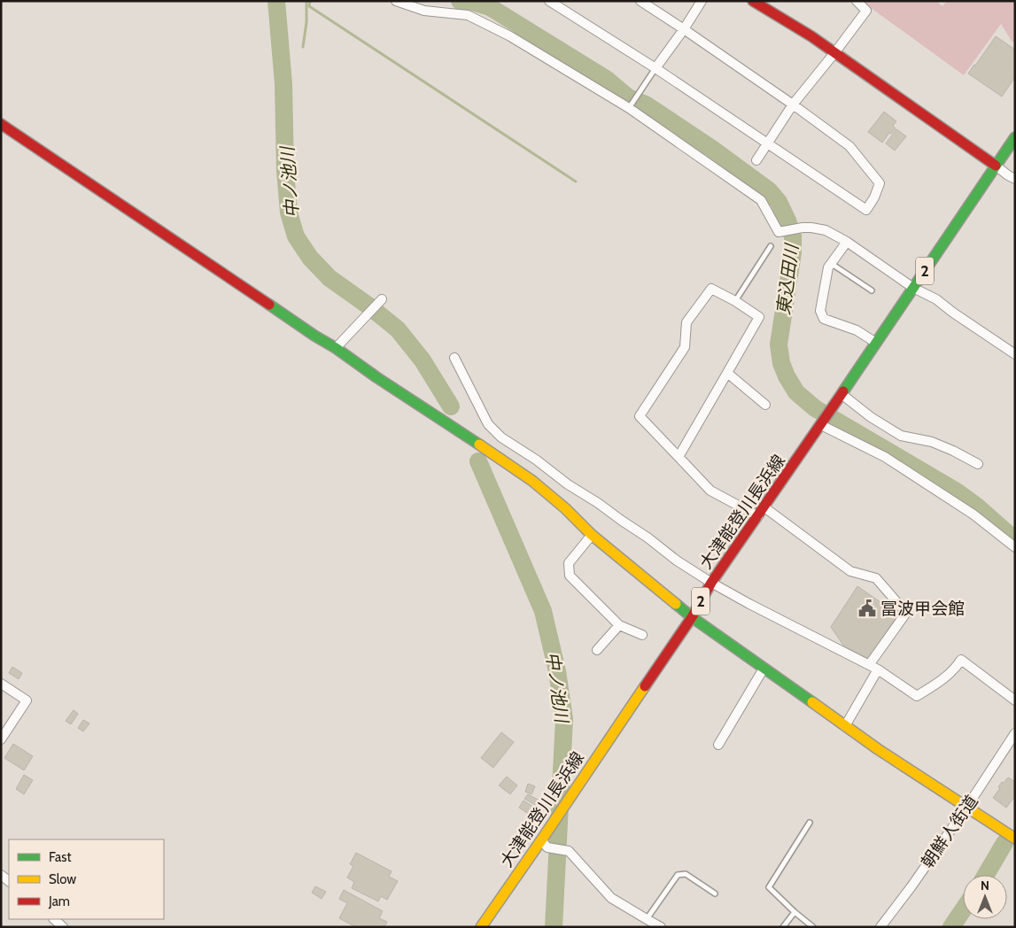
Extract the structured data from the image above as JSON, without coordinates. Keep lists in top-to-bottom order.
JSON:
{
  "streets": {
    "street": ["2", "大津能登川長浜線", "朝鮮人街道"]
  },
  "water": ["中ノ池川", "東込田川"],
  "places": {
    "public building": ["冨波甲会館"]
  },
  "legend": ["Fast", "Slow", "Jam"],
  "north": "top"
}
